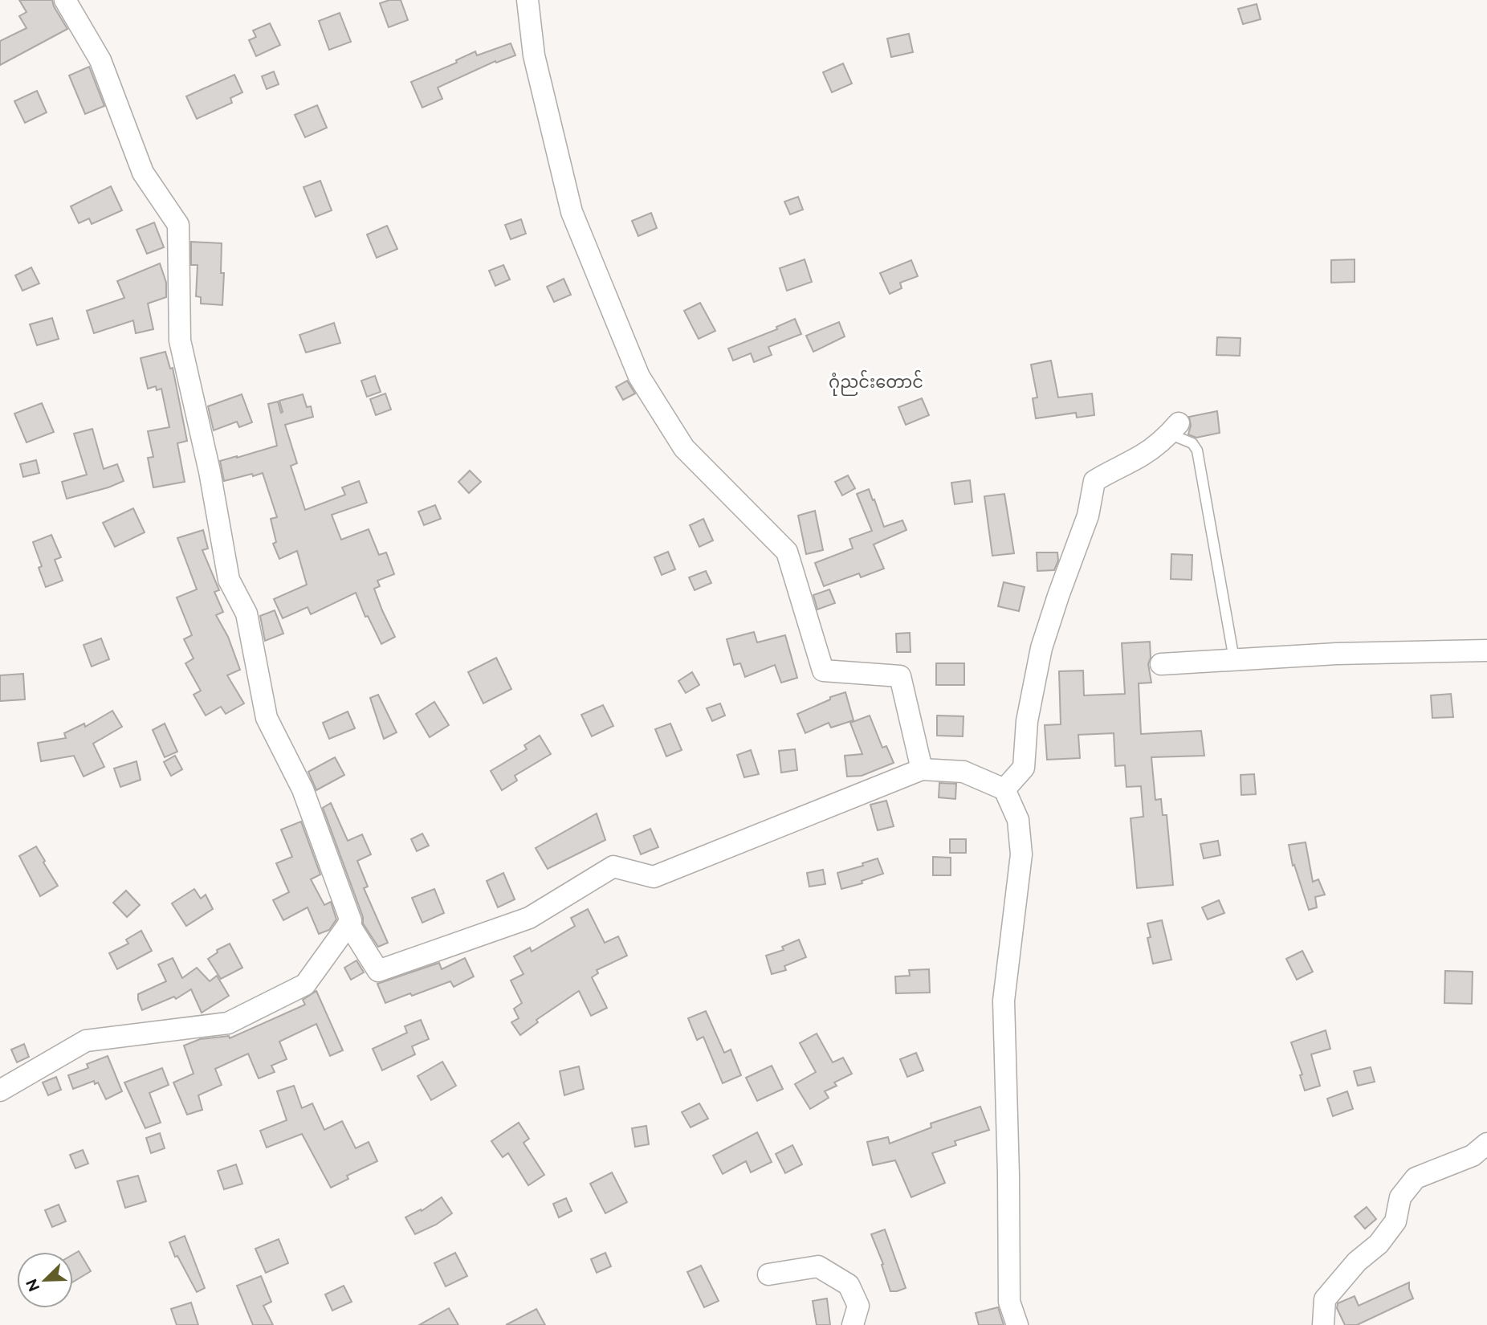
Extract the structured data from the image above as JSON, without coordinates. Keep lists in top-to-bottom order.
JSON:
{
  "districts": ["ဂုံညင်းတောင်"],
  "north": "bottom left"
}
